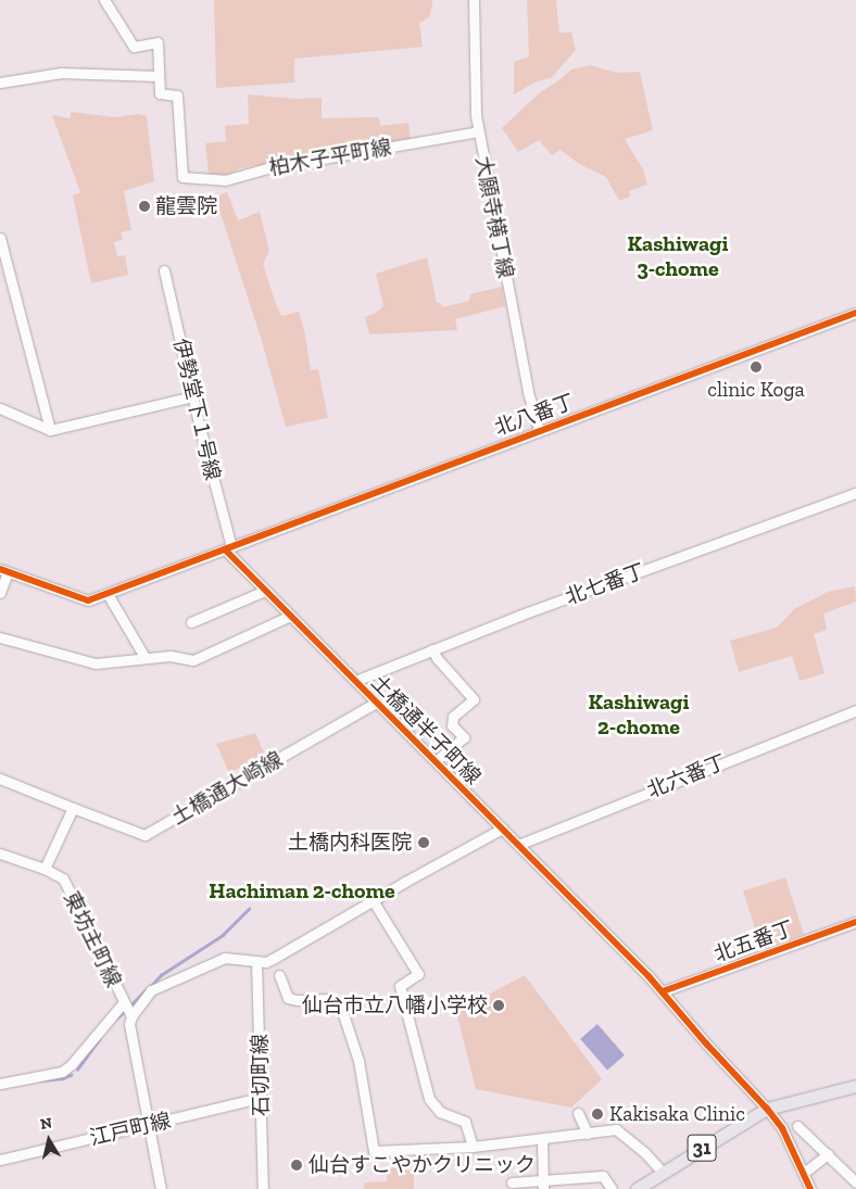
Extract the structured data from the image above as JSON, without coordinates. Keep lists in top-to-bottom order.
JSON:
{
  "streets": {
    "main road": ["31"],
    "street": [
      "柏木子平町線",
      "大願寺横丁線",
      "伊勢堂下１号線",
      "北八番丁",
      "北七番丁",
      "土橋通半子町線",
      "北六番丁",
      "土橋通大崎線",
      "東坊主町線",
      "北五番丁",
      "石切町線",
      "江戸町線"
    ]
  },
  "crossings": [
    ["柏木子平町線", "大願寺横丁線"],
    ["大願寺横丁線", "北八番丁"],
    ["伊勢堂下１号線", "北八番丁"],
    ["伊勢堂下１号線", "土橋通半子町線"],
    ["北八番丁", "土橋通半子町線"],
    ["北七番丁", "土橋通半子町線"],
    ["土橋通半子町線", "北六番丁"],
    ["土橋通半子町線", "土橋通大崎線"],
    ["土橋通半子町線", "北五番丁"],
    ["土橋通半子町線", "31"],
    ["石切町線", "江戸町線"]
  ],
  "districts": ["Kashiwagi 3-chome", "Kashiwagi 2-chome", "Hachiman 2-chome"],
  "places": [
    "龍雲院",
    "clinic Koga",
    "土橋内科医院",
    "仙台市立八幡小学校",
    "Kakisaka Clinic",
    "仙台すこやかクリニック"
  ],
  "north": "top"
}
